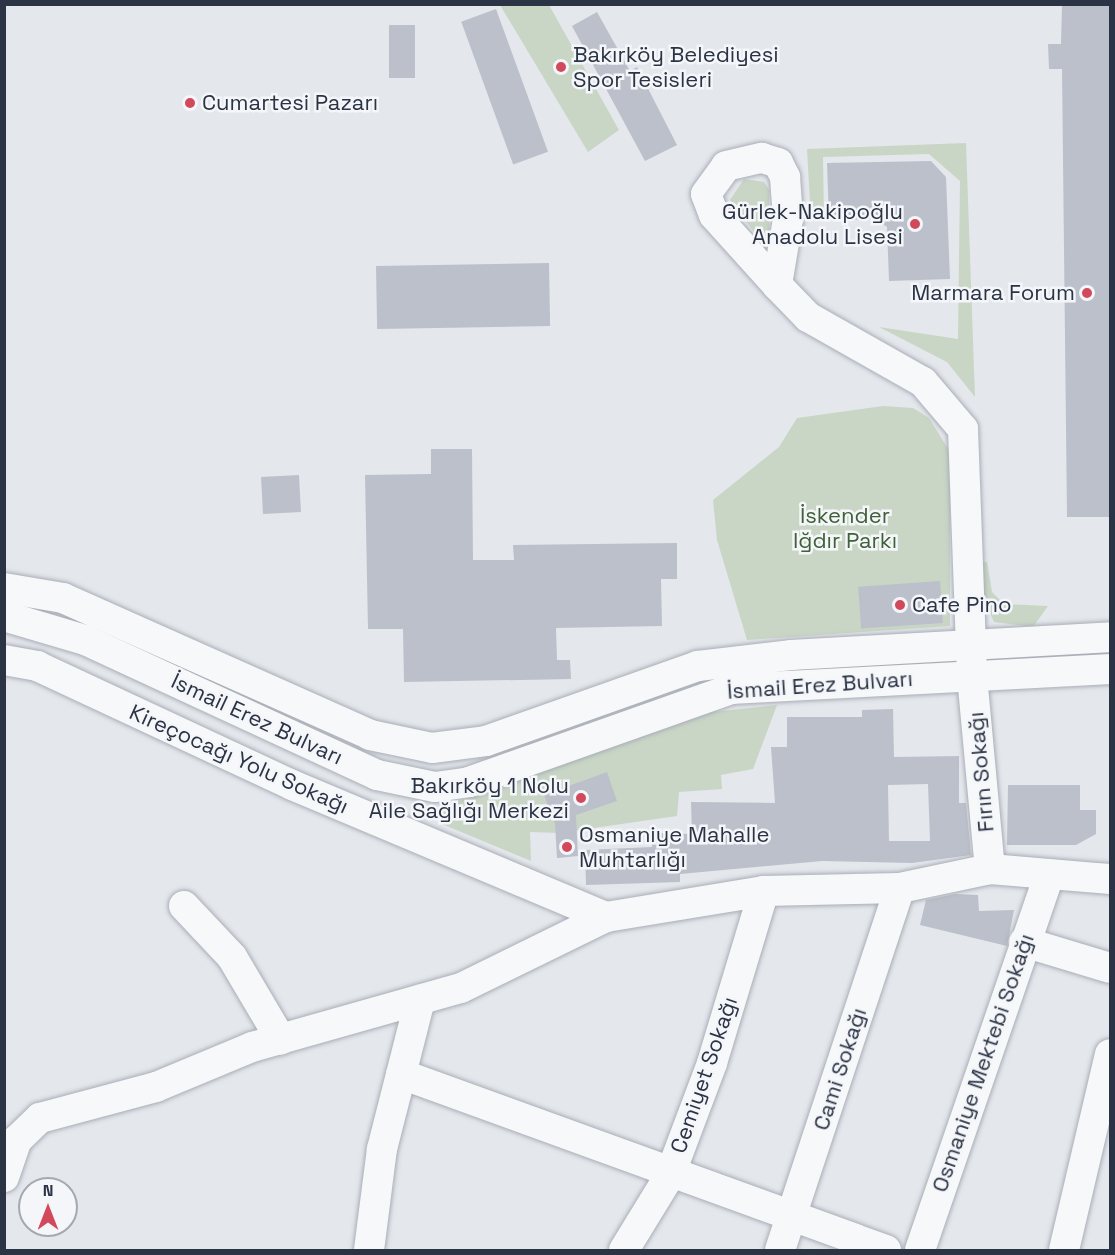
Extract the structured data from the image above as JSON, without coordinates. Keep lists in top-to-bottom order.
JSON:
{
  "streets": {
    "street": [
      "İsmail Erez Bulvarı",
      "Kireçocağı Yolu Sokağı",
      "Fırın Sokağı",
      "Osmaniye Mektebi Sokağı",
      "Cami Sokağı",
      "Cemiyet Sokağı"
    ]
  },
  "crossings": [
    ["İsmail Erez Bulvarı", "Fırın Sokağı"]
  ],
  "parks": ["İskender Iğdır Parkı"],
  "places": [
    "Bakırköy Belediyesi Spor Tesisleri",
    "Cumartesi Pazarı",
    "Gürlek-Nakipoğlu Anadolu Lisesi",
    "Marmara Forum",
    "Cafe Pino",
    "Bakırköy 1 Nolu Aile Sağlığı Merkezi",
    "Osmaniye Mahalle Muhtarlığı"
  ],
  "north": "top"
}
